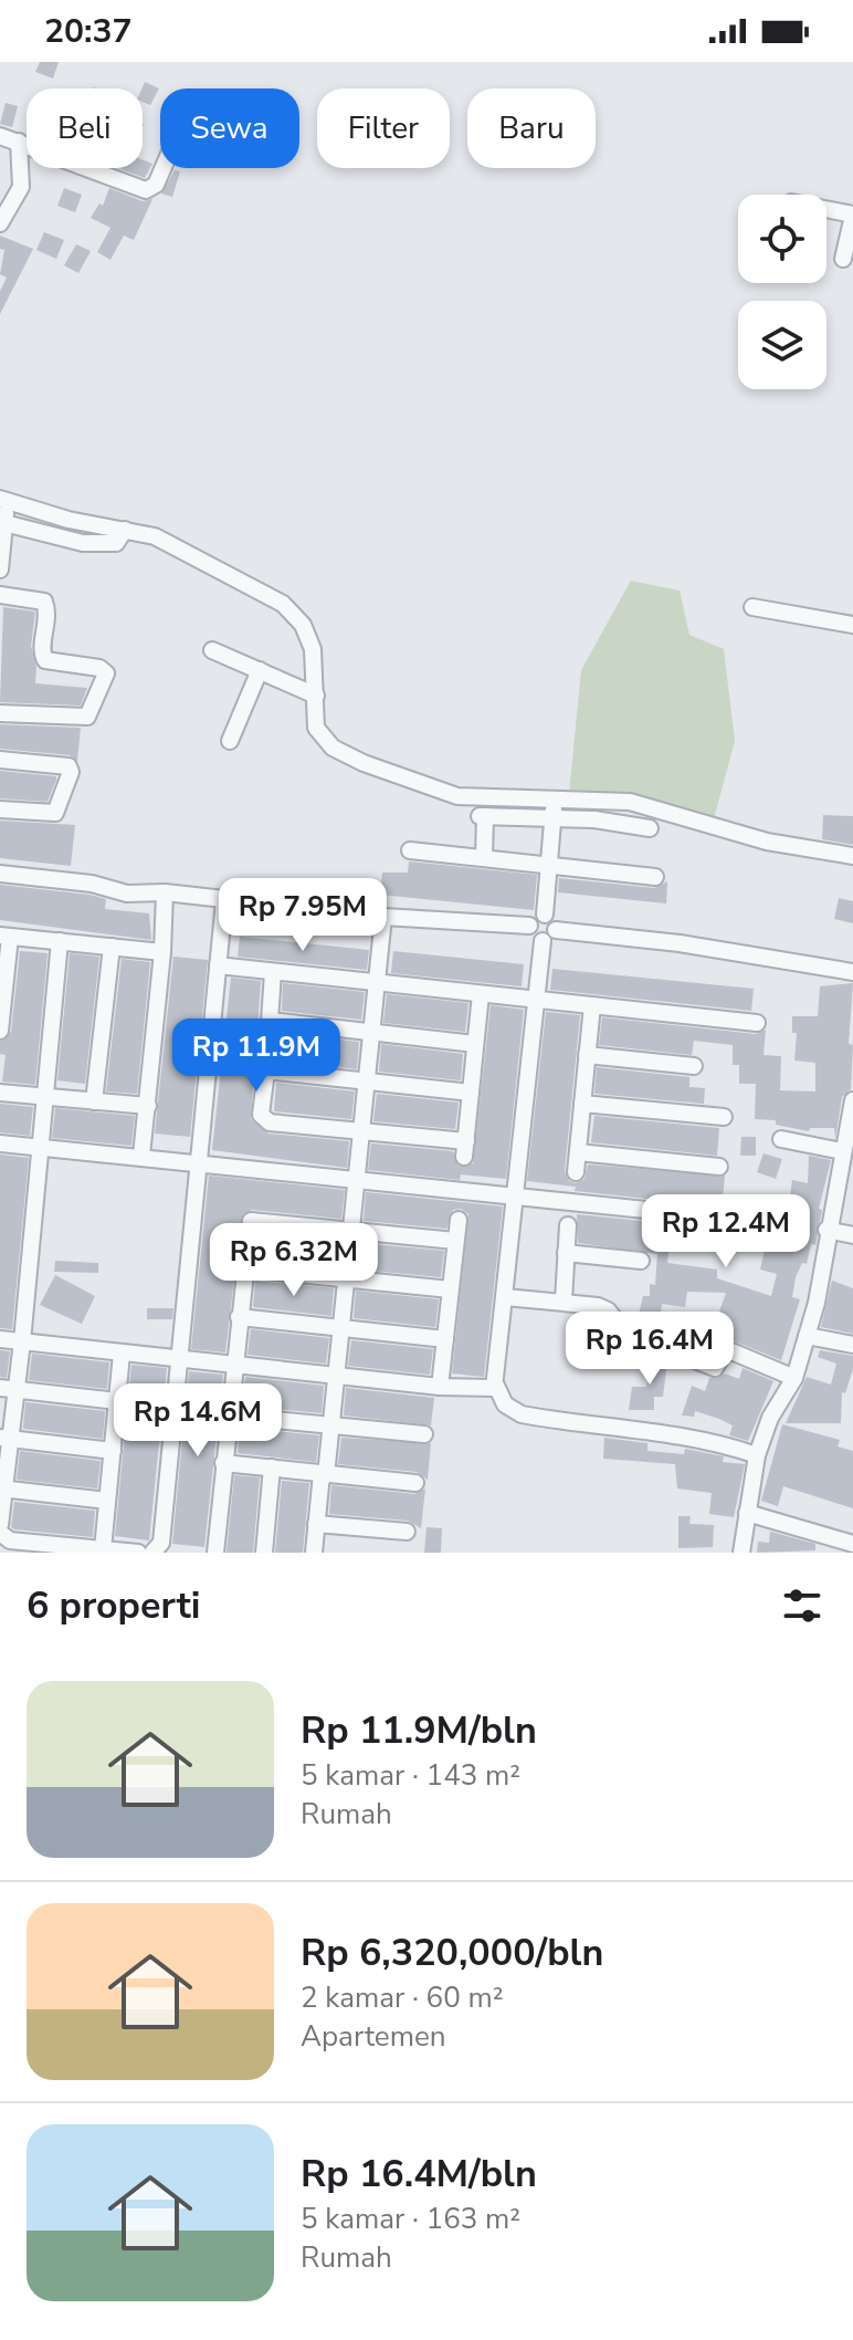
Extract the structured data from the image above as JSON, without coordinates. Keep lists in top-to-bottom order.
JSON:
{
  "page": {
    "status": "20:37",
    "chip": [
      "Beli",
      "Sewa",
      "Filter",
      "Baru"
    ],
    "price": [
      "Rp 7.95M",
      "Rp 11.9M",
      "Rp 12.4M",
      "Rp 6.32M",
      "Rp 16.4M",
      "Rp 14.6M"
    ],
    "heading": "6 properti",
    "list": [
      {
        "name": "Rp 11.9M/bln",
        "note": "5 kamar · 143 m² · Rumah"
      },
      {
        "name": "Rp 6,320,000/bln",
        "note": "2 kamar · 60 m² · Apartemen"
      },
      {
        "name": "Rp 16.4M/bln",
        "note": "5 kamar · 163 m² · Rumah"
      }
    ]
  }
}
